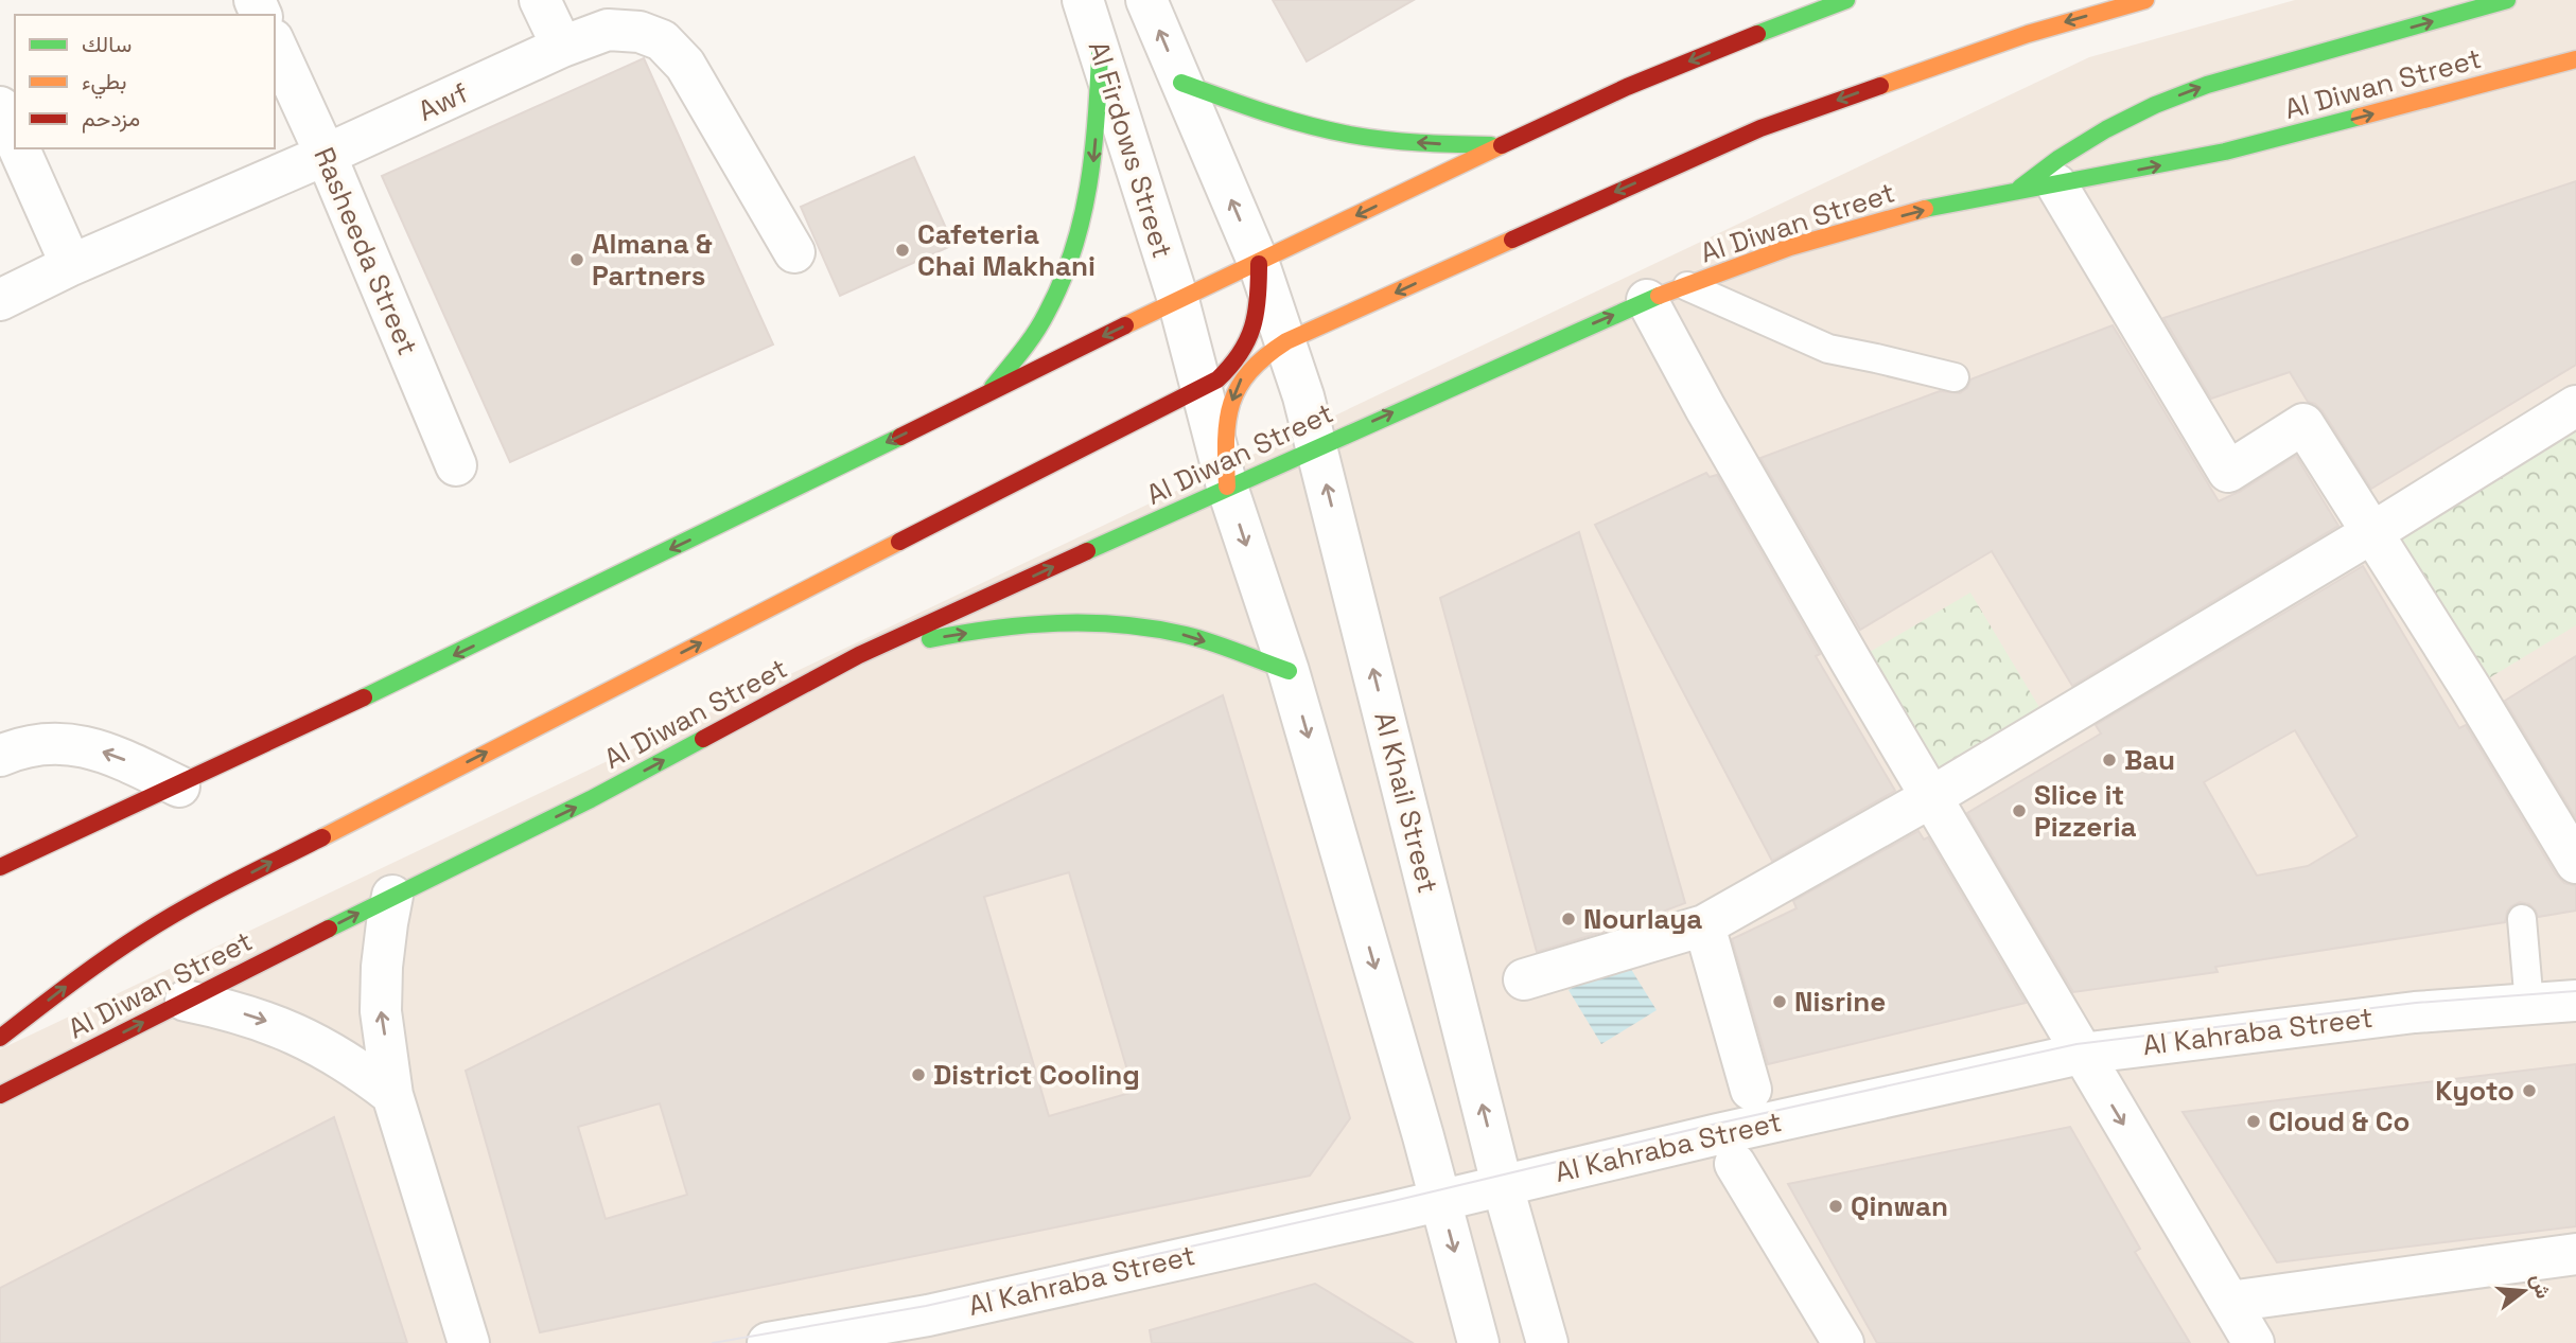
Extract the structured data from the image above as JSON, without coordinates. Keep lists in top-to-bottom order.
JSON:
{
  "streets": {
    "main road": ["Al Diwan Street"],
    "street": [
      "Awf",
      "Al Firdows Street",
      "Rasheeda Street",
      "Al Khail Street",
      "Al Kahraba Street"
    ]
  },
  "crossings": [
    ["Al Diwan Street", "Al Khail Street"],
    ["Awf", "Rasheeda Street"],
    ["Al Khail Street", "Al Kahraba Street"]
  ],
  "places": [
    "Cafeteria Chai Makhani",
    "Almana & Partners",
    "Bau",
    "Slice it Pizzeria",
    "Nourlaya",
    "Nisrine",
    "District Cooling",
    "Kyoto",
    "Cloud & Co",
    "Qinwan"
  ],
  "legend": ["سالك", "بطيء", "مزدحم"],
  "north": "right"
}
